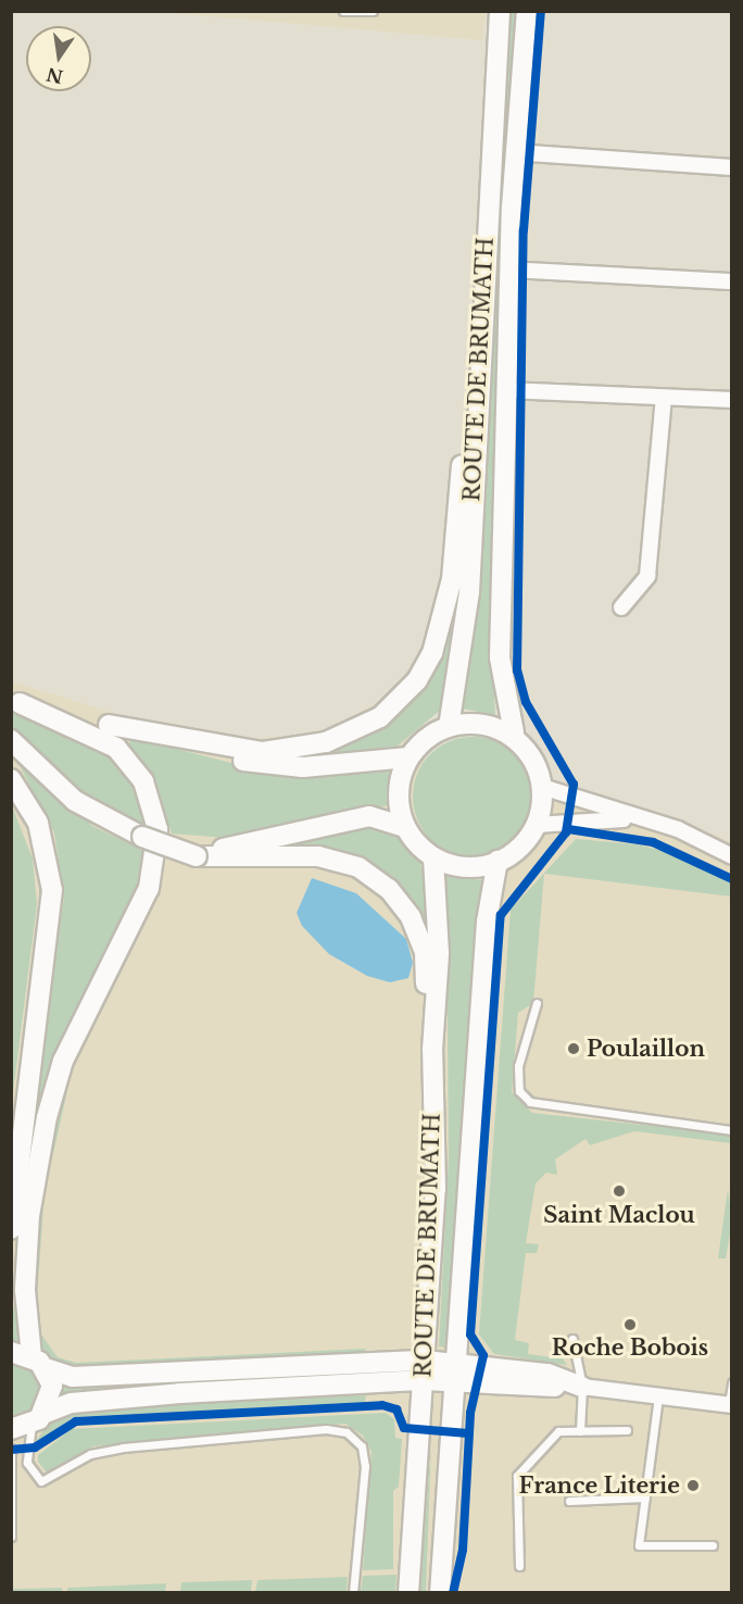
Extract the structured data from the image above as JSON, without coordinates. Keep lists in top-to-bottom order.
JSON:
{
  "streets": {
    "main road": ["ROUTE DE BRUMATH"]
  },
  "places": [
    "Poulaillon",
    "Saint Maclou",
    "Roche Bobois",
    "France Literie"
  ],
  "north": "bottom"
}
